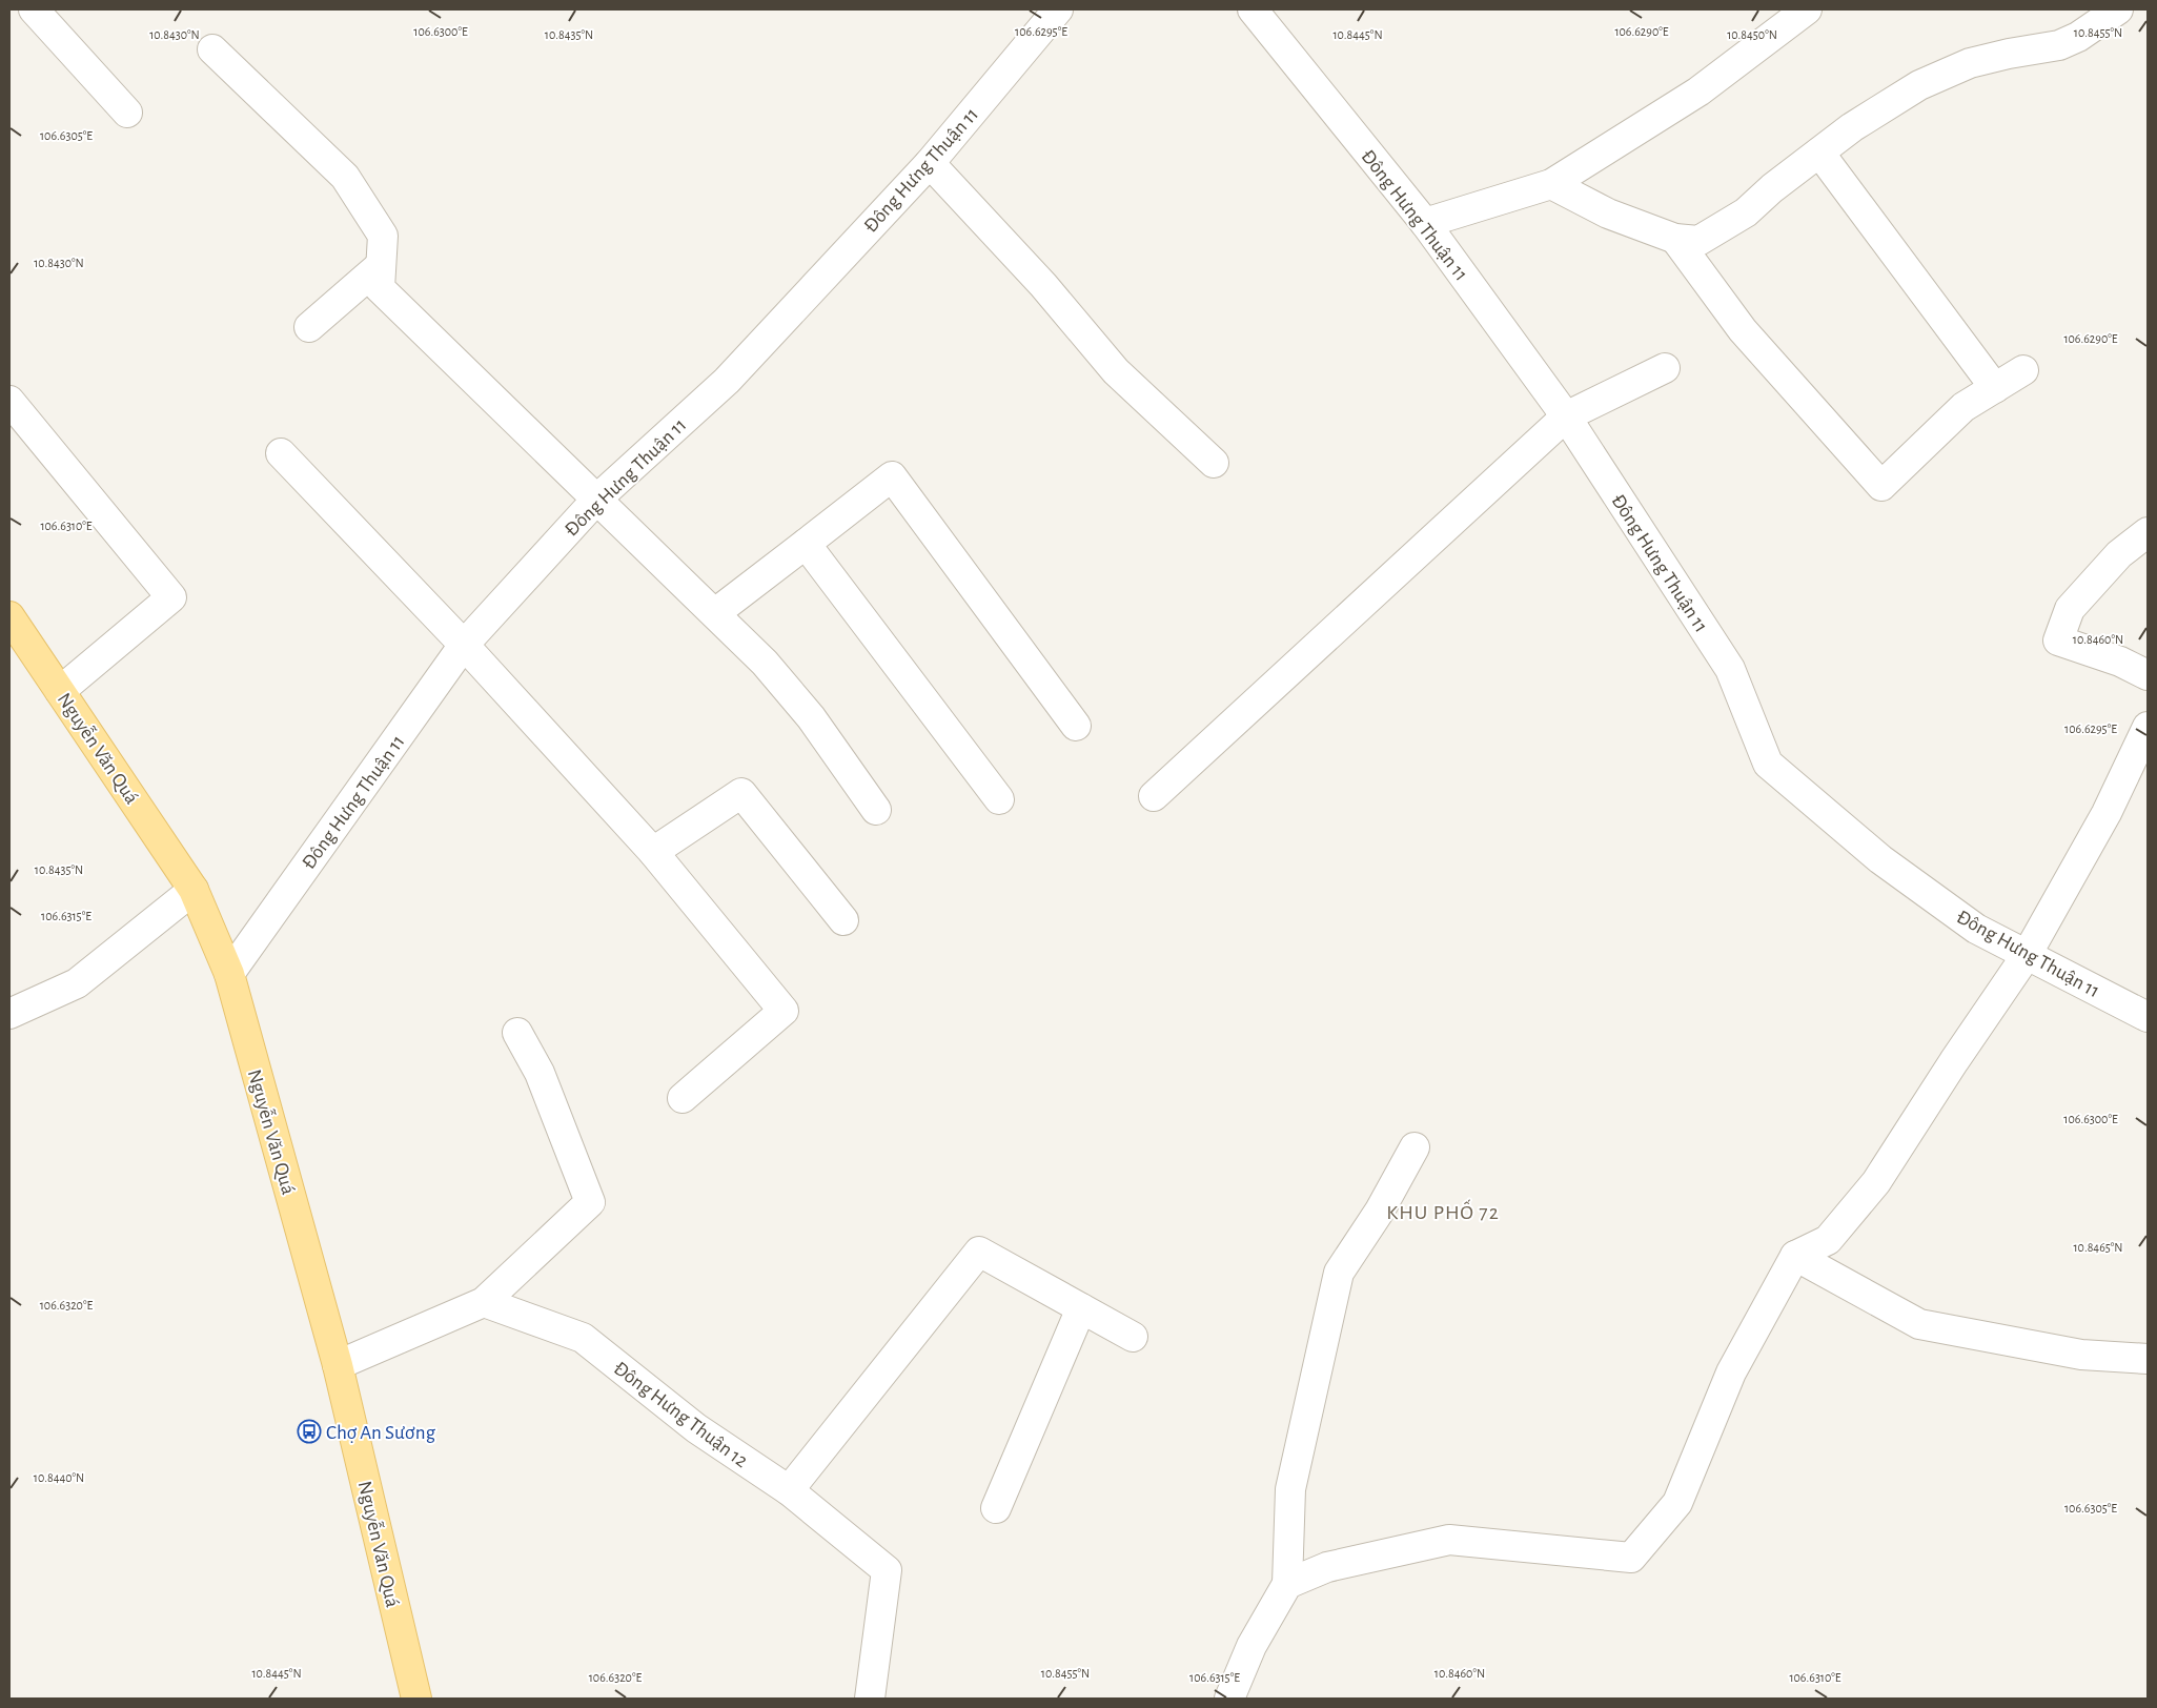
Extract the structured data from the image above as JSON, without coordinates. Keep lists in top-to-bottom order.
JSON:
{
  "streets": {
    "main road": ["Nguyễn Văn Quá"],
    "street": ["Đông Hưng Thuận 11", "Đông Hưng Thuận 12"]
  },
  "crossings": [
    ["Đông Hưng Thuận 11", "Nguyễn Văn Quá"]
  ],
  "districts": ["KHU PHỐ 72"],
  "places": {
    "bus stop": ["Chợ An Sương"]
  },
  "coordinates": [
    "106.6295°E",
    "106.6300°E",
    "106.6290°E",
    "10.8455°N",
    "10.8430°N",
    "10.8435°N",
    "10.8445°N",
    "10.8450°N",
    "106.6305°E",
    "106.6310°E",
    "10.8460°N",
    "106.6315°E",
    "10.8465°N",
    "106.6320°E",
    "10.8440°N"
  ]
}
